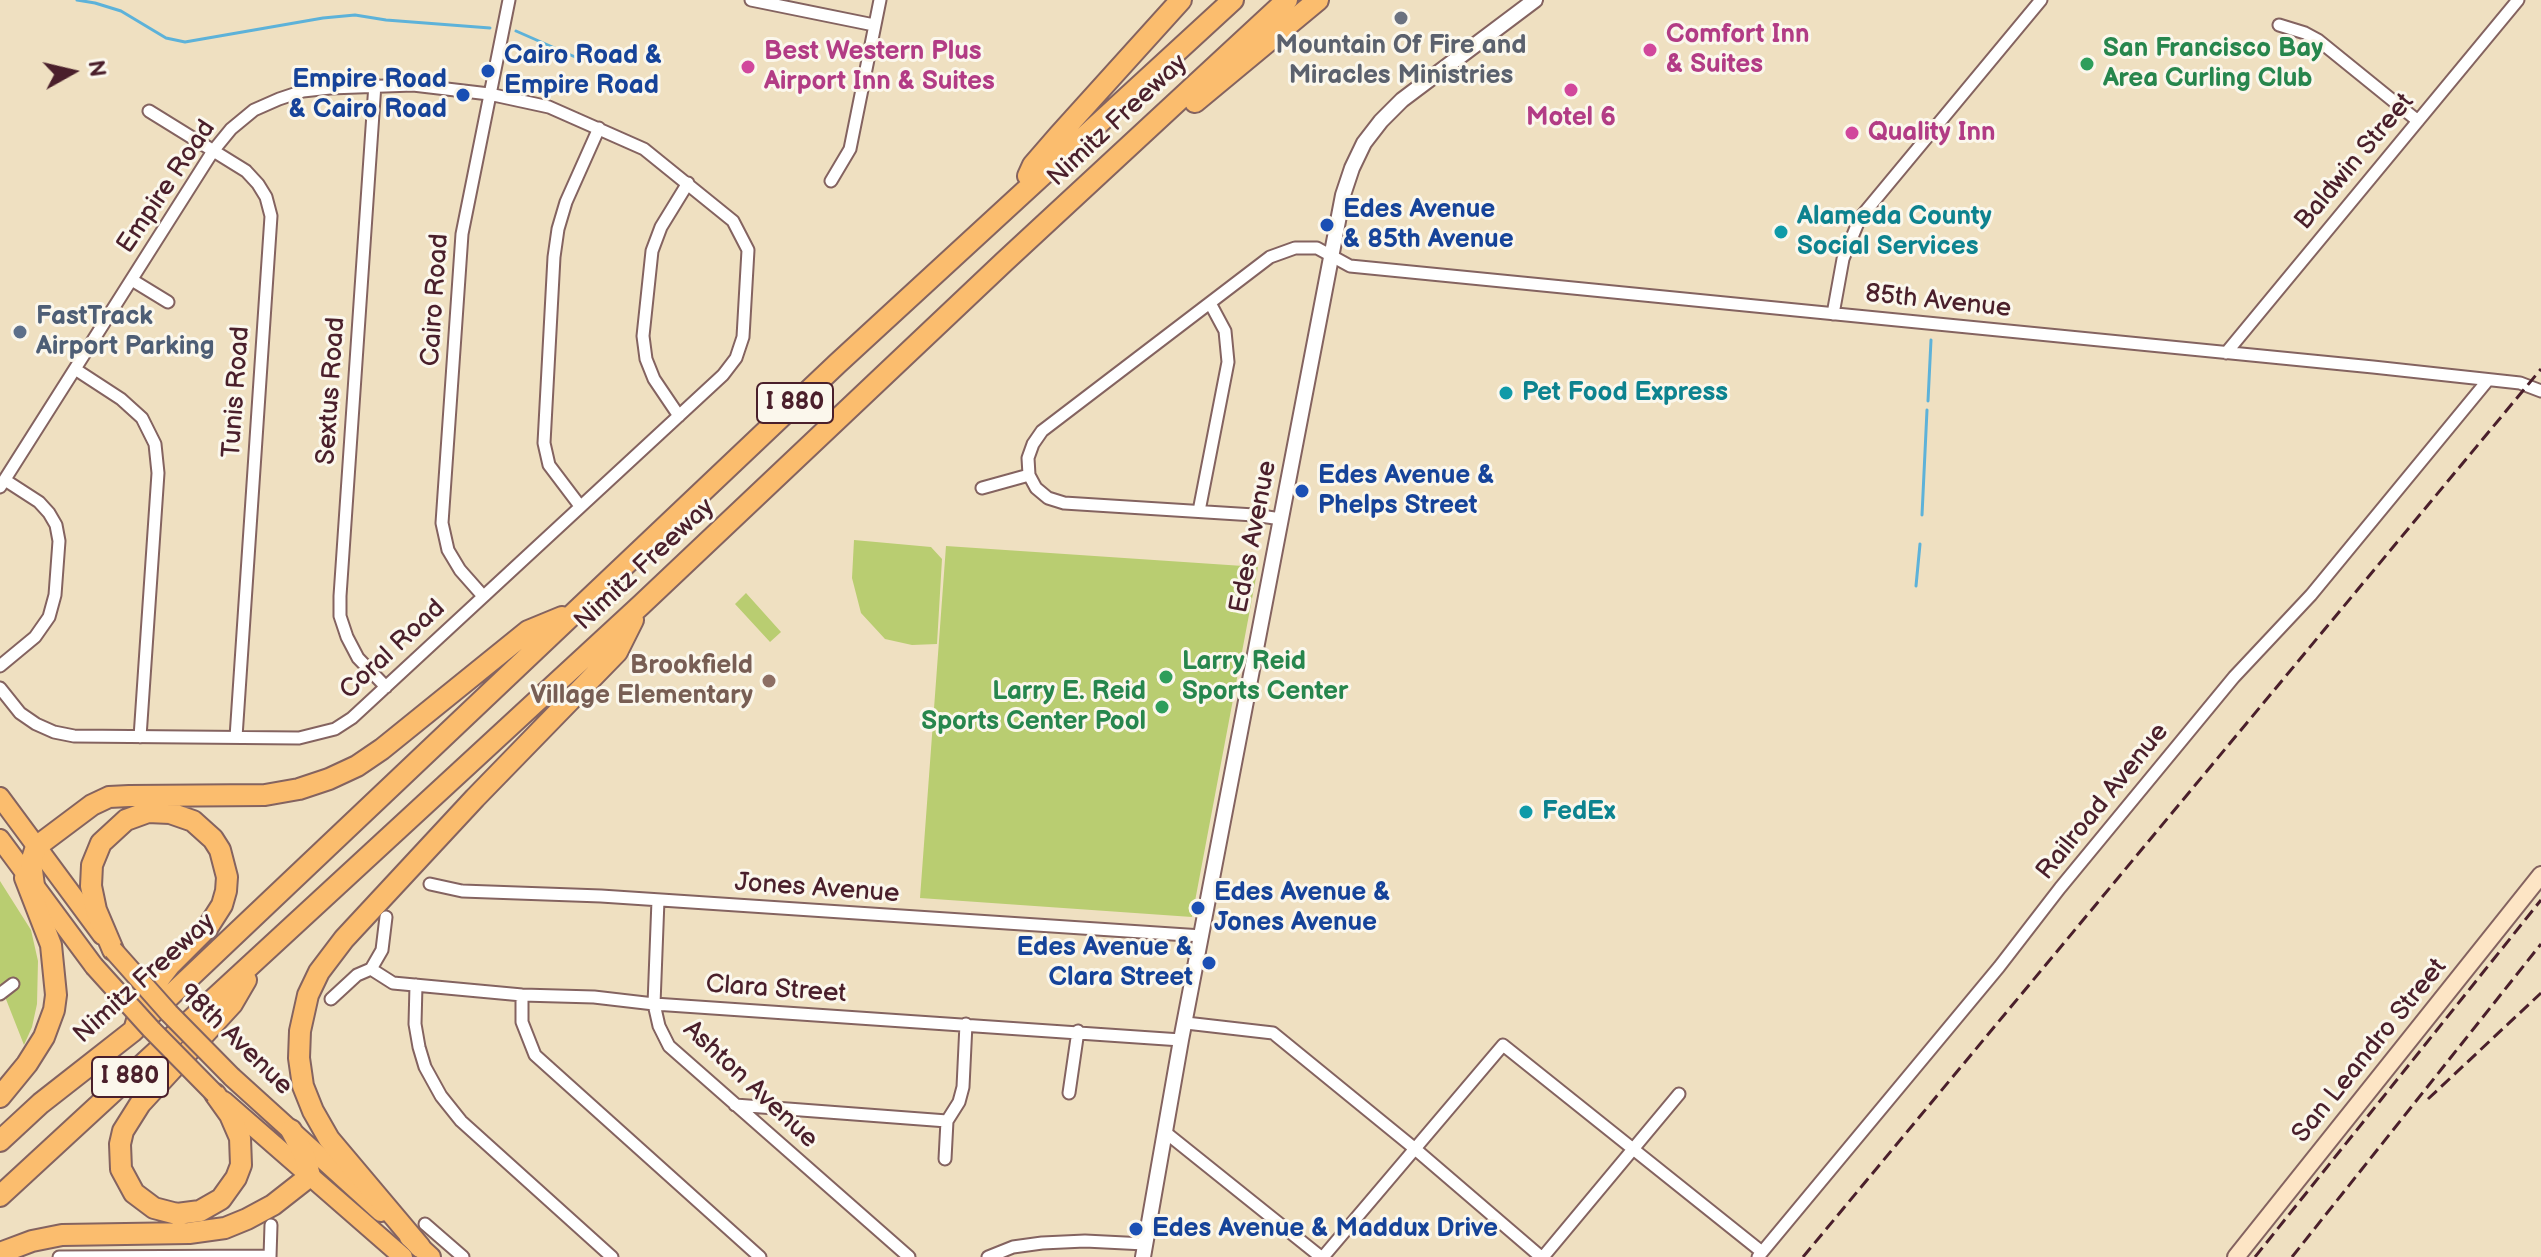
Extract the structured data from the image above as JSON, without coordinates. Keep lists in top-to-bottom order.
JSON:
{
  "streets": {
    "highway": ["Nimitz Freeway", "I 880"],
    "main road": ["98th Avenue", "San Leandro Street"],
    "street": [
      "Baldwin Street",
      "Empire Road",
      "Cairo Road",
      "85th Avenue",
      "Sextus Road",
      "Tunis Road",
      "Edes Avenue",
      "Coral Road",
      "Railroad Avenue",
      "Jones Avenue",
      "Clara Street",
      "Ashton Avenue"
    ]
  },
  "crossings": [
    ["Baldwin Street", "85th Avenue"],
    ["Empire Road", "Cairo Road"],
    ["Empire Road", "Sextus Road"],
    ["Empire Road", "Tunis Road"],
    ["Empire Road", "Coral Road"],
    ["Cairo Road", "Coral Road"],
    ["85th Avenue", "Edes Avenue"],
    ["85th Avenue", "Railroad Avenue"],
    ["Sextus Road", "Coral Road"],
    ["Tunis Road", "Coral Road"],
    ["Edes Avenue", "Jones Avenue"],
    ["Edes Avenue", "Clara Street"],
    ["Jones Avenue", "Ashton Avenue"],
    ["Clara Street", "Ashton Avenue"]
  ],
  "places": [
    "Mountain Of Fire and Miracles Ministries",
    "Comfort Inn & Suites",
    "San Francisco Bay Area Curling Club",
    "Best Western Plus Airport Inn & Suites",
    "Cairo Road & Empire Road",
    "Motel 6",
    "Empire Road & Cairo Road",
    "Quality Inn",
    "Edes Avenue & 85th Avenue",
    "Alameda County Social Services",
    "FastTrack Airport Parking",
    "Pet Food Express",
    "Edes Avenue & Phelps Street",
    "Larry Reid Sports Center",
    "Brookfield Village Elementary",
    "Larry E. Reid Sports Center Pool",
    "FedEx",
    "Edes Avenue & Jones Avenue",
    "Edes Avenue & Clara Street",
    "Edes Avenue & Maddux Drive"
  ],
  "north": "right"
}
